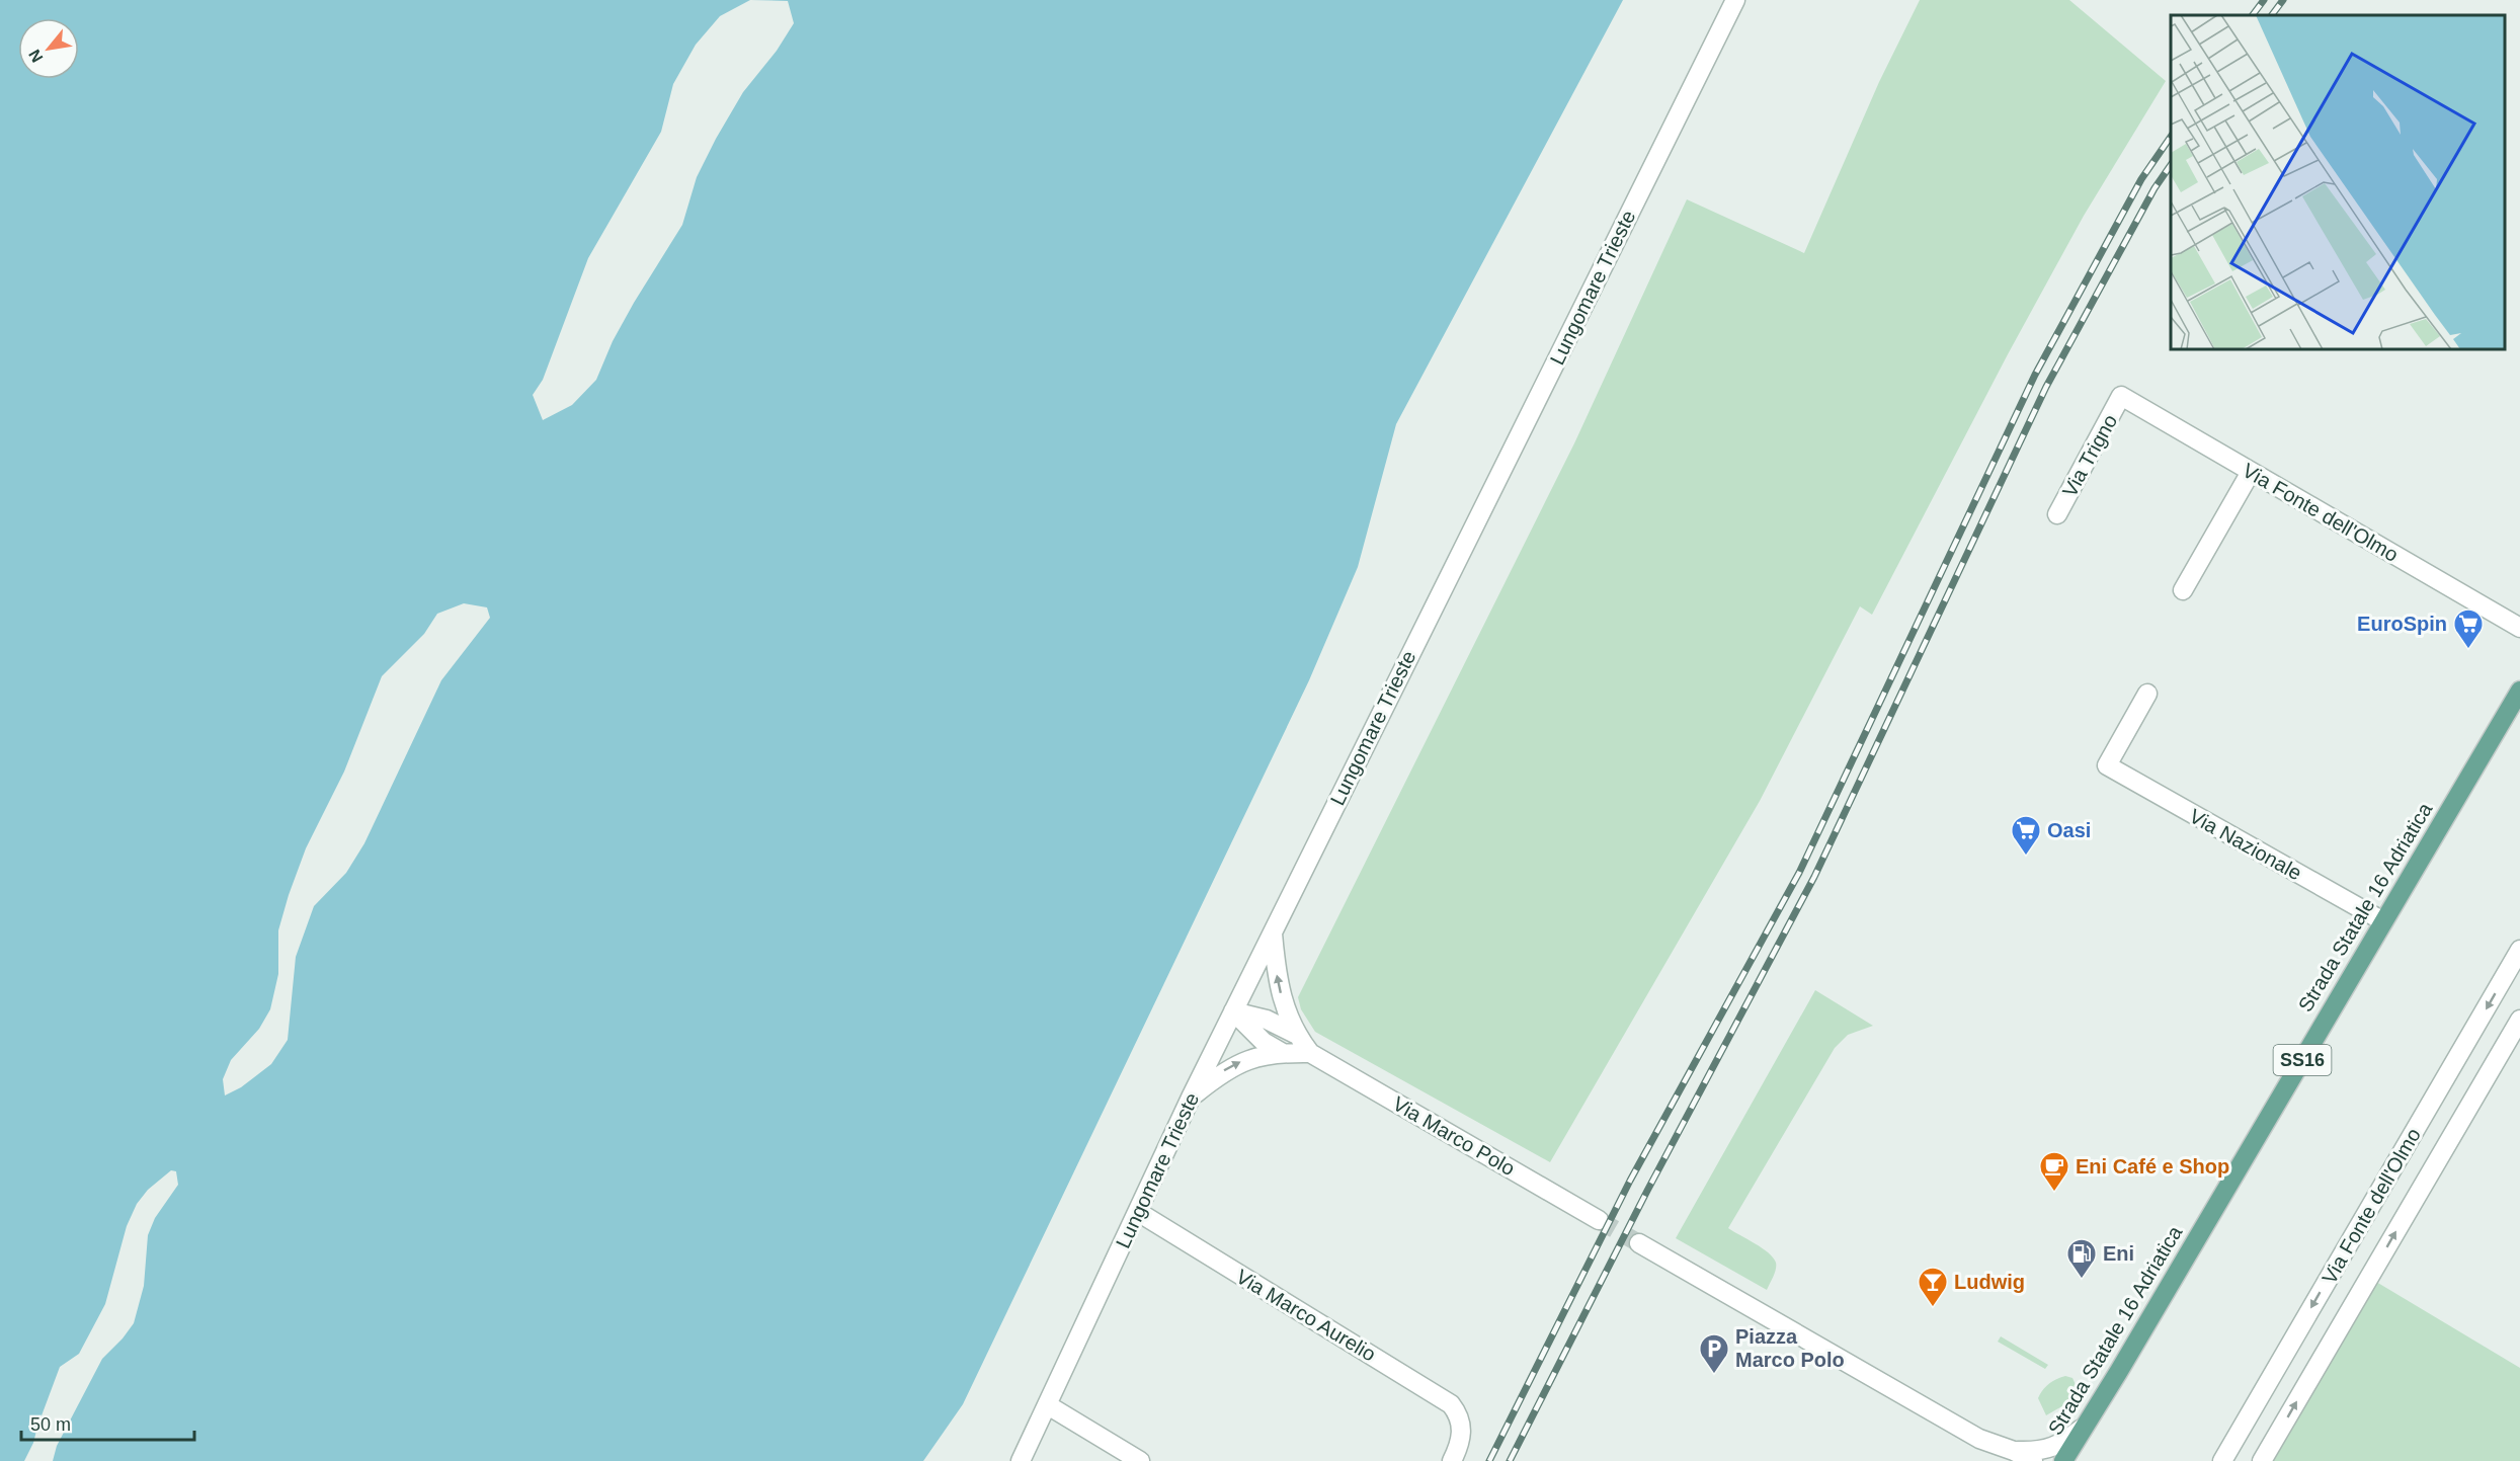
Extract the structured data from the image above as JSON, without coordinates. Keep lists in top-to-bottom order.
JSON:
{
  "streets": {
    "main road": ["Strada Statale 16 Adriatica", "SS16"],
    "street": [
      "Lungomare Trieste",
      "Via Trigno",
      "Via Fonte dell'Olmo",
      "Via Nazionale",
      "Via Marco Polo",
      "Via Marco Aurelio"
    ]
  },
  "crossings": [
    ["Lungomare Trieste", "Via Marco Polo"],
    ["Lungomare Trieste", "Via Marco Aurelio"],
    ["Via Trigno", "Via Fonte dell'Olmo"],
    ["Via Nazionale", "Strada Statale 16 Adriatica"]
  ],
  "places": {
    "supermarket": ["EuroSpin", "Oasi"],
    "cafe": ["Eni Café e Shop"],
    "fuel station": ["Eni"],
    "bar": ["Ludwig"],
    "parking": ["Piazza Marco Polo"]
  },
  "scale_bar": "50 m",
  "north": "bottom left"
}
